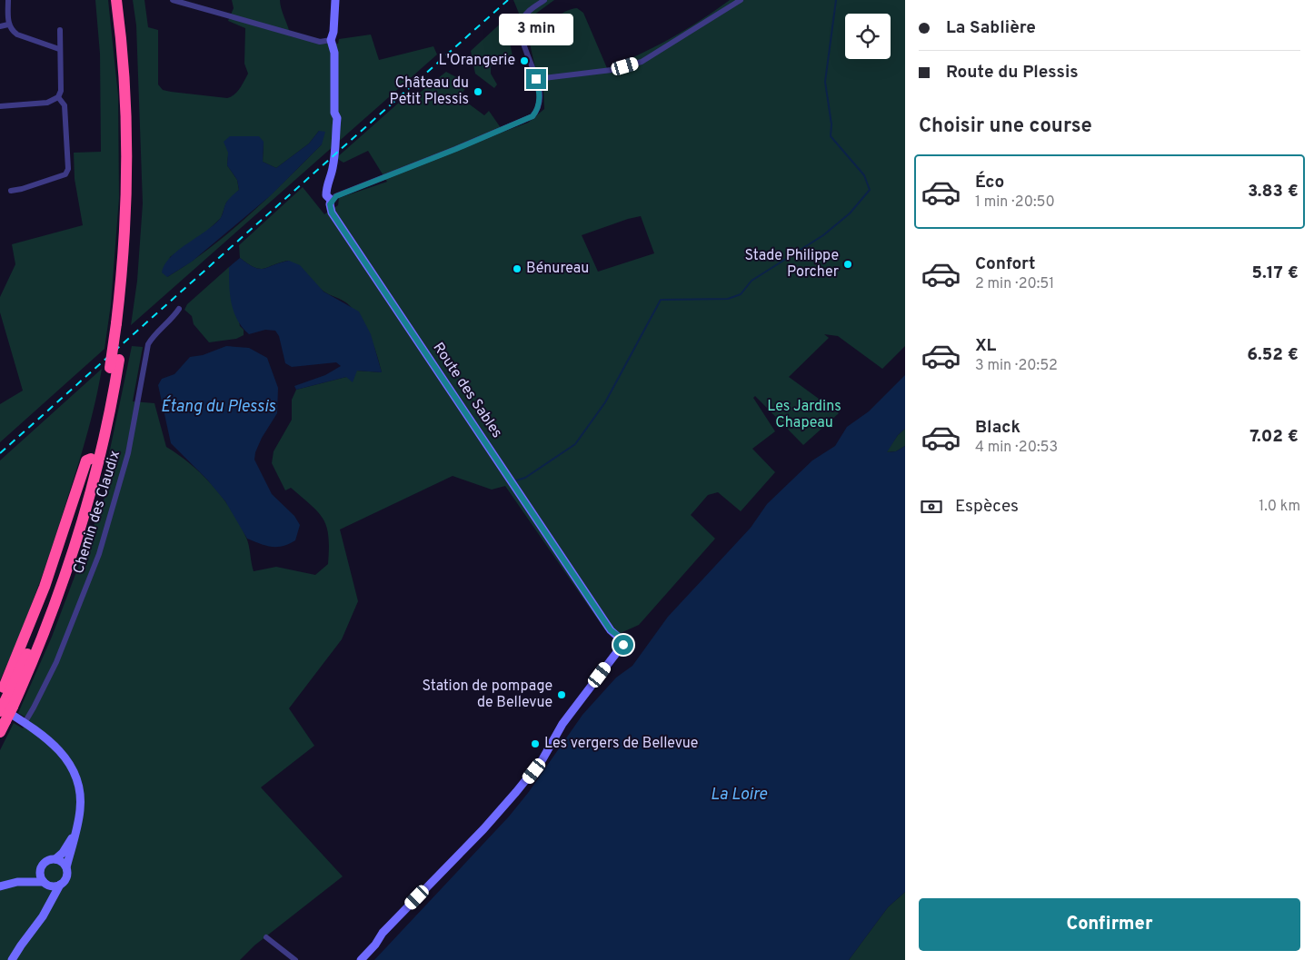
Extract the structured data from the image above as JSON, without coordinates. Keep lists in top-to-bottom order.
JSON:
{
  "streets": {
    "street": ["Route des Sables", "Chemin des Claudix"]
  },
  "water": ["Étang du Plessis", "La Loire"],
  "parks": ["Les Jardins Chapeau"],
  "places": [
    "L'Orangerie",
    "Château du Petit Plessis",
    "Stade Philippe Porcher",
    "Bénureau",
    "Station de pompage de Bellevue",
    "Les vergers de Bellevue"
  ],
  "page": {
    "banner": ["La Sablière", "Route du Plessis"],
    "bubble": "3 min",
    "heading": "Choisir une course",
    "list": [
      {
        "name": "Éco",
        "note": "1 min · 20:50",
        "value": "3.83 €"
      },
      {
        "name": "Confort",
        "note": "2 min · 20:51",
        "value": "5.17 €"
      },
      {
        "name": "XL",
        "note": "3 min · 20:52",
        "value": "6.52 €"
      },
      {
        "name": "Black",
        "note": "4 min · 20:53",
        "value": "7.02 €"
      }
    ],
    "pay": ["Espèces", "1.0 km"],
    "buttons": "Confirmer"
  }
}
